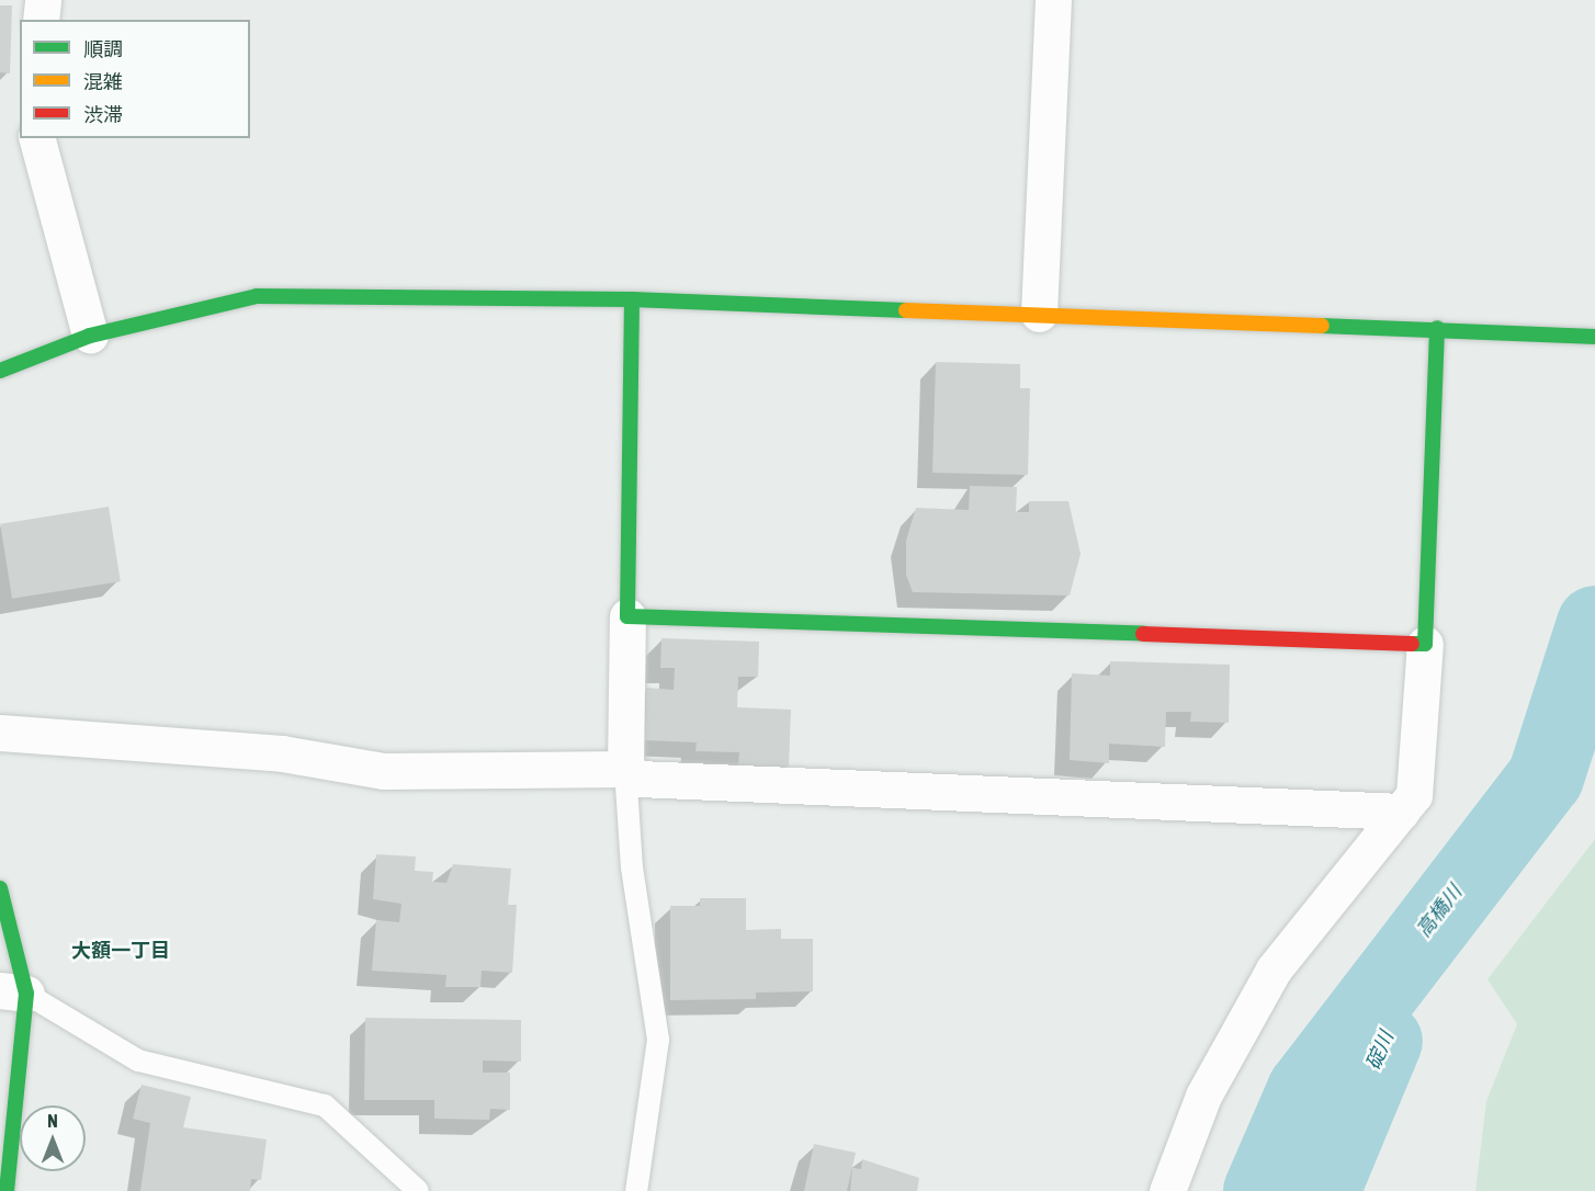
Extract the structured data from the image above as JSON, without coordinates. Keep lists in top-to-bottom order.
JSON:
{
  "districts": ["大額一丁目"],
  "water": ["高橋川", "碇川"],
  "legend": ["順調", "混雑", "渋滞"],
  "north": "top"
}
